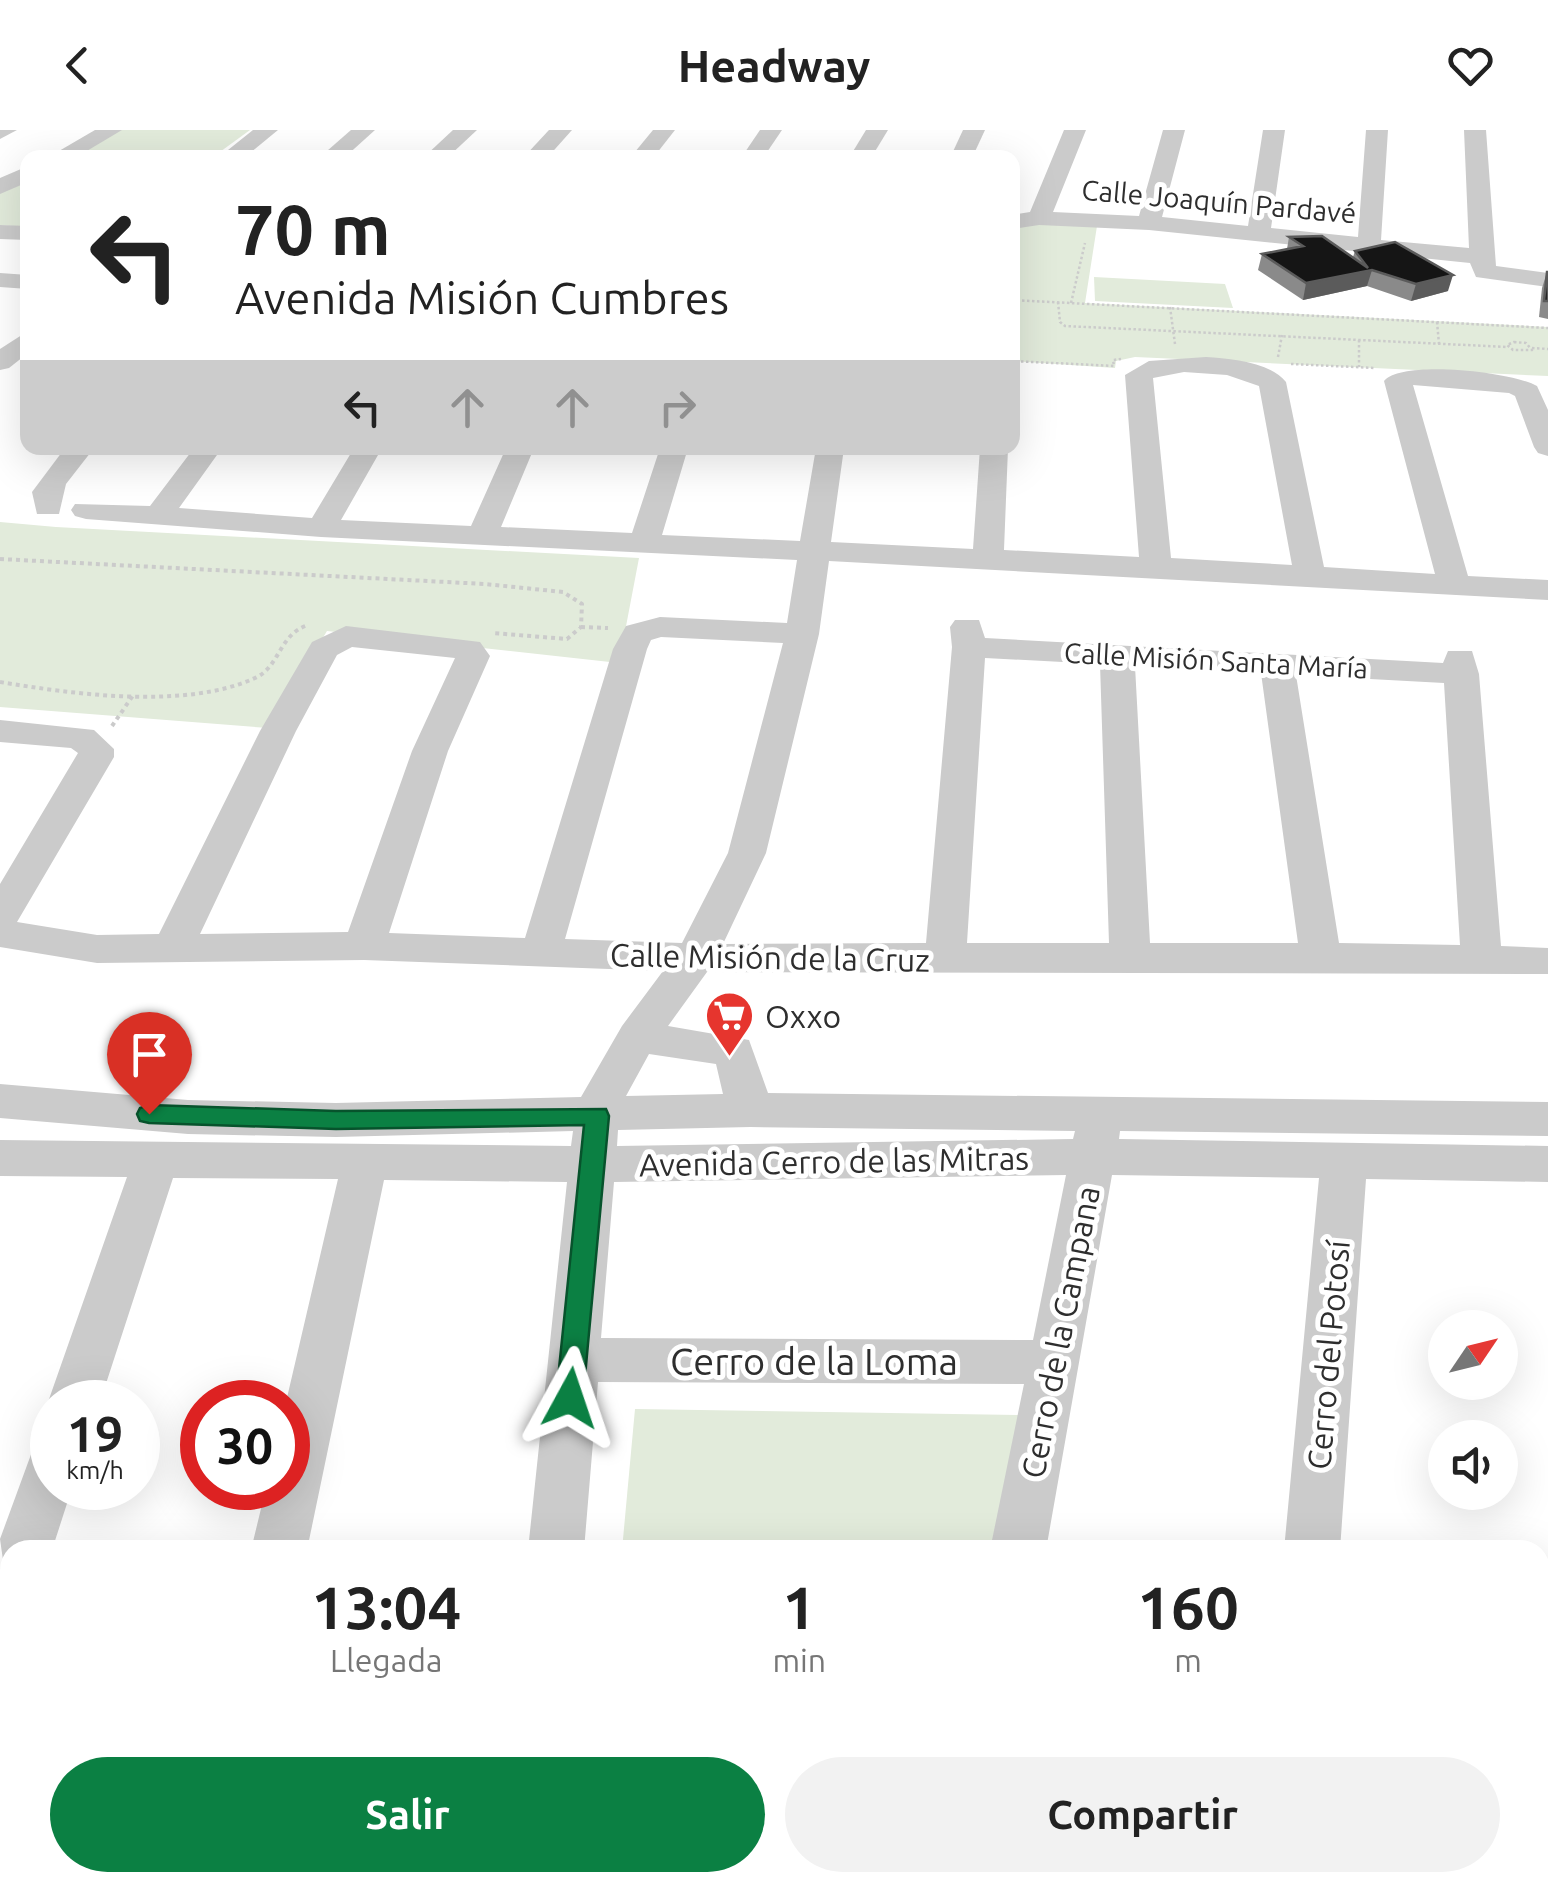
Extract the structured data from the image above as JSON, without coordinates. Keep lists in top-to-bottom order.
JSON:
{
  "streets": {
    "street": [
      "Calle Joaquín Pardavé",
      "Calle Misión Santa María",
      "Calle Misión de la Cruz",
      "Avenida Cerro de las Mitras",
      "Cerro de la Campana",
      "Cerro del Potosí",
      "Cerro de la Loma"
    ]
  },
  "crossings": [
    ["Calle Misión Santa María", "Calle Misión de la Cruz"],
    ["Avenida Cerro de las Mitras", "Cerro de la Campana"],
    ["Avenida Cerro de las Mitras", "Cerro del Potosí"],
    ["Cerro de la Campana", "Cerro de la Loma"]
  ],
  "places": {
    "supermarket": ["Oxxo"]
  },
  "north": "top right",
  "page": {
    "header": "Headway",
    "turn": ["70 m", "Avenida Misión Cumbres"],
    "speed": "19 km/h",
    "limit": "30",
    "eta": [
      "13:04",
      "Llegada",
      "1",
      "min",
      "160",
      "m"
    ],
    "buttons": ["Salir", "Compartir"]
  }
}
